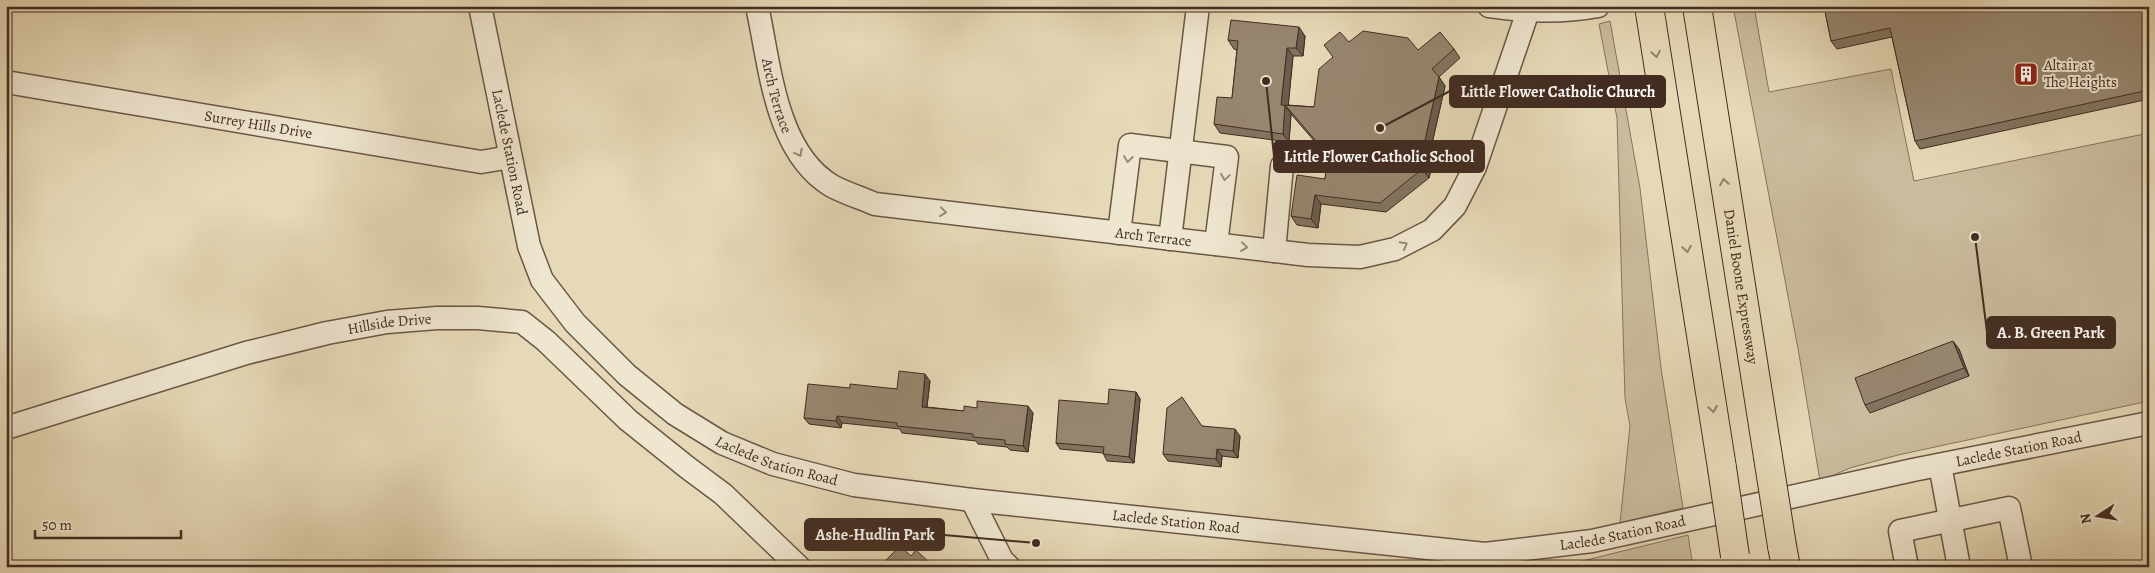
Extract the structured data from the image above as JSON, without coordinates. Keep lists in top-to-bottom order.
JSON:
{
  "streets": {
    "highway": ["Daniel Boone Expressway"],
    "street": [
      "Arch Terrace",
      "Surrey Hills Drive",
      "Laclede Station Road",
      "Hillside Drive"
    ]
  },
  "crossings": [
    ["Surrey Hills Drive", "Laclede Station Road"]
  ],
  "places": {
    "building": ["Altair at The Heights"],
    "other": [
      "Little Flower Catholic School",
      "Little Flower Catholic Church",
      "A. B. Green Park",
      "Ashe-Hudlin Park"
    ]
  },
  "scale_bar": "50 m",
  "north": "left"
}
